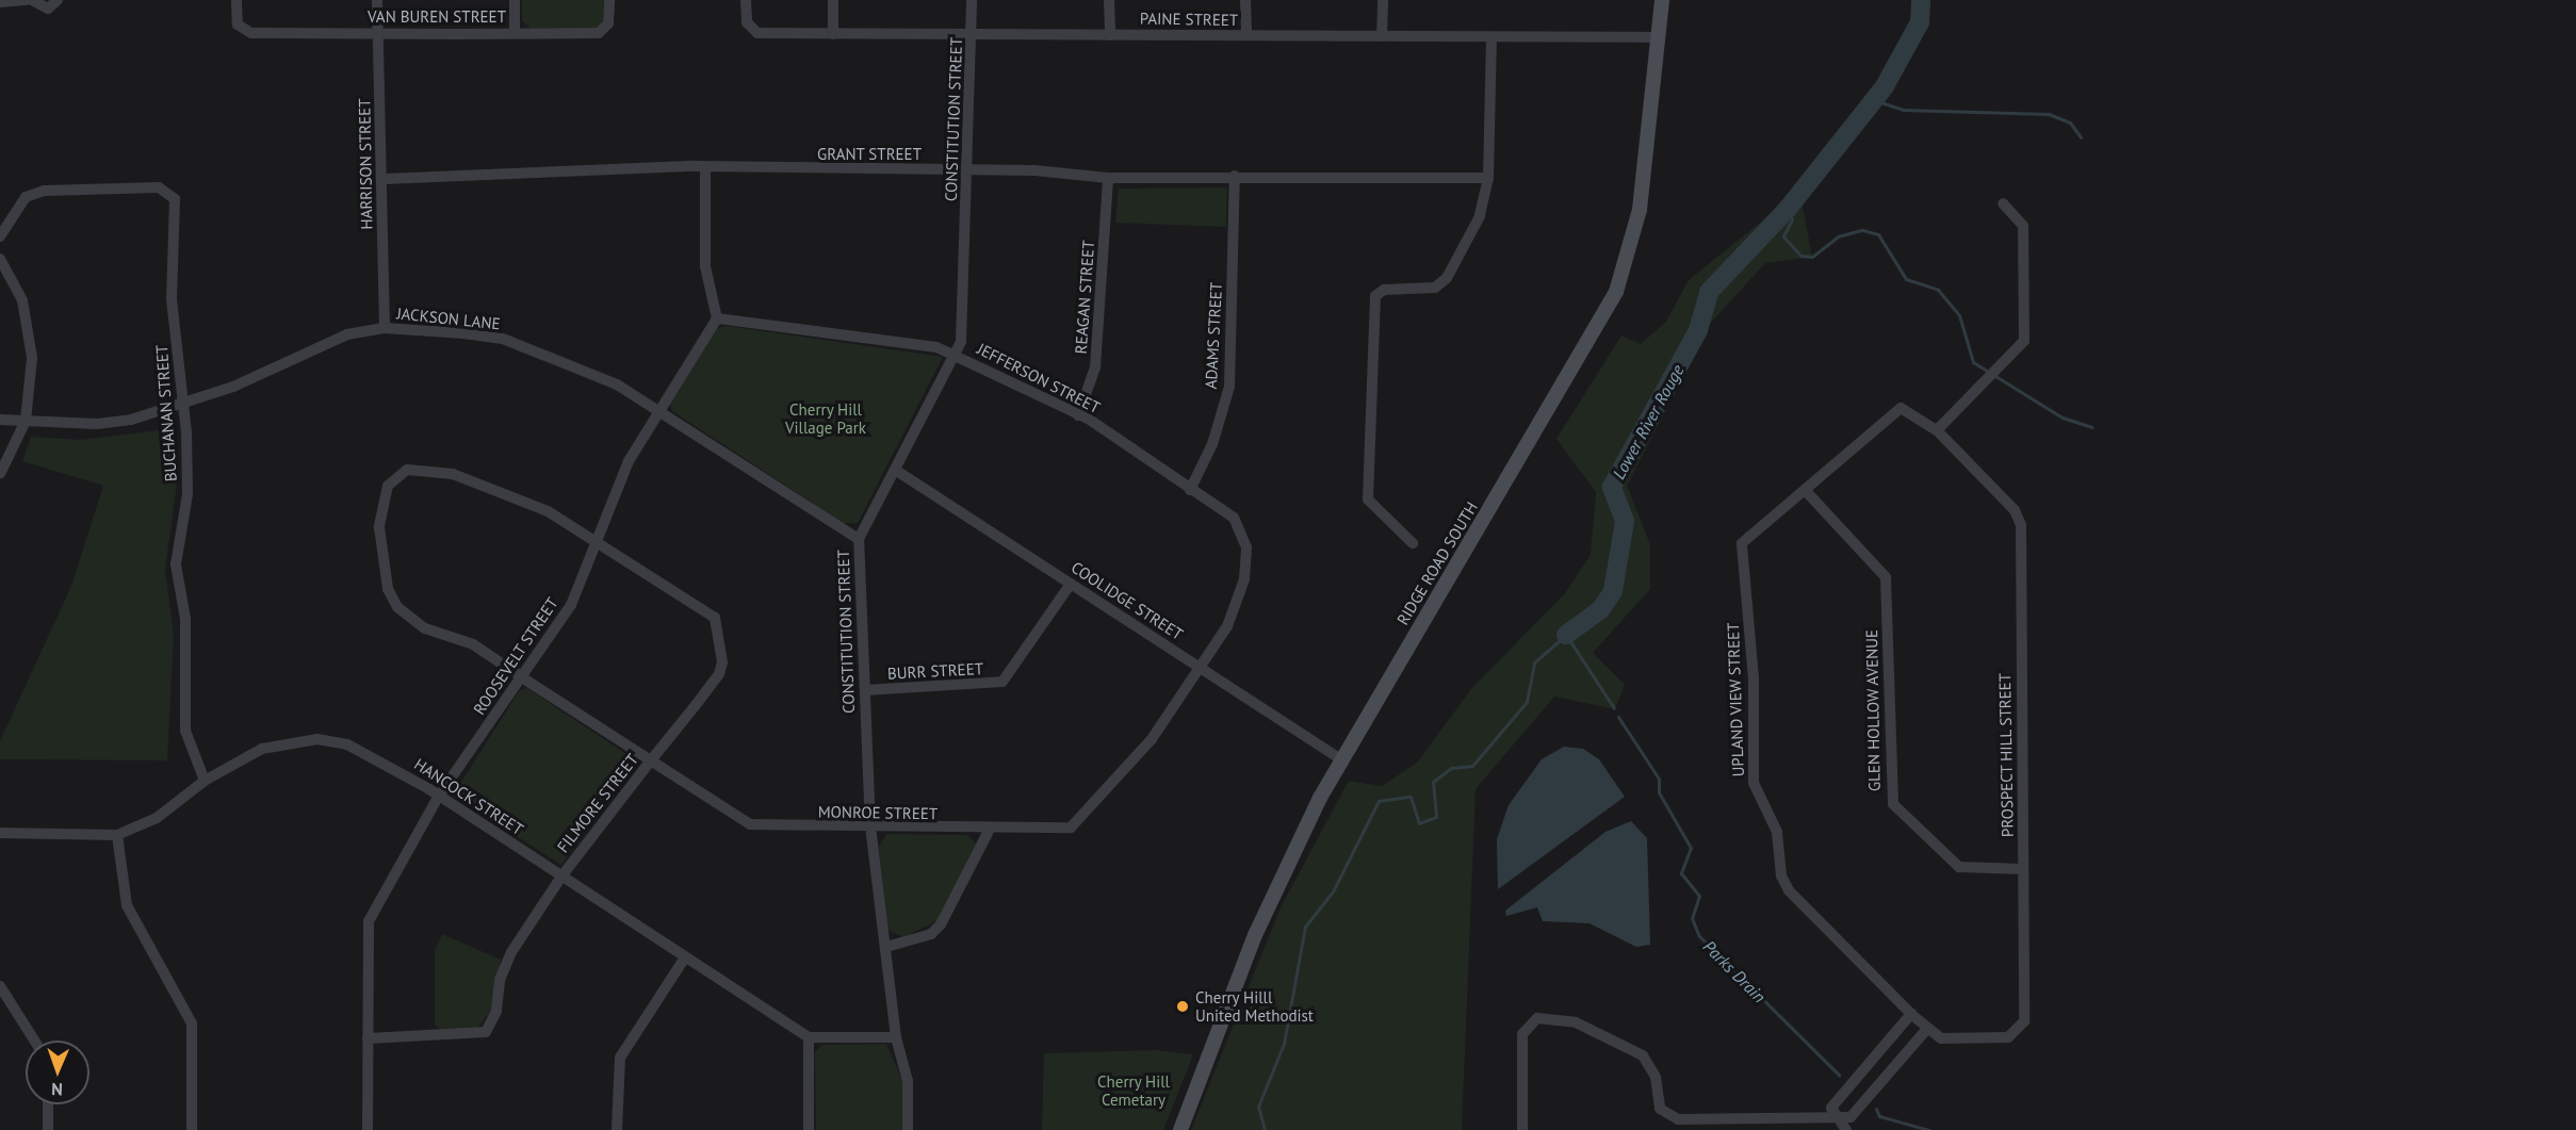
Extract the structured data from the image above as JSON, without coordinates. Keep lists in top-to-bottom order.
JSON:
{
  "streets": {
    "main road": ["RIDGE ROAD SOUTH"],
    "street": [
      "VAN BUREN STREET",
      "PAINE STREET",
      "CONSTITUTION STREET",
      "GRANT STREET",
      "HARRISON STREET",
      "REAGAN STREET",
      "JACKSON LANE",
      "ADAMS STREET",
      "JEFFERSON STREET",
      "BUCHANAN STREET",
      "COOLIDGE STREET",
      "ROOSEVELT STREET",
      "BURR STREET",
      "UPLAND VIEW STREET",
      "GLEN HOLLOW AVENUE",
      "PROSPECT HILL STREET",
      "HANCOCK STREET",
      "FILMORE STREET",
      "MONROE STREET"
    ]
  },
  "crossings": [
    ["VAN BUREN STREET", "HARRISON STREET"],
    ["PAINE STREET", "CONSTITUTION STREET"],
    ["PAINE STREET", "RIDGE ROAD SOUTH"],
    ["CONSTITUTION STREET", "GRANT STREET"],
    ["CONSTITUTION STREET", "JACKSON LANE"],
    ["CONSTITUTION STREET", "JEFFERSON STREET"],
    ["CONSTITUTION STREET", "COOLIDGE STREET"],
    ["CONSTITUTION STREET", "BURR STREET"],
    ["CONSTITUTION STREET", "MONROE STREET"],
    ["GRANT STREET", "HARRISON STREET"],
    ["GRANT STREET", "REAGAN STREET"],
    ["GRANT STREET", "ADAMS STREET"],
    ["HARRISON STREET", "JACKSON LANE"],
    ["REAGAN STREET", "JEFFERSON STREET"],
    ["JACKSON LANE", "BUCHANAN STREET"],
    ["JACKSON LANE", "ROOSEVELT STREET"],
    ["ADAMS STREET", "JEFFERSON STREET"],
    ["JEFFERSON STREET", "COOLIDGE STREET"],
    ["JEFFERSON STREET", "ROOSEVELT STREET"],
    ["JEFFERSON STREET", "MONROE STREET"],
    ["BUCHANAN STREET", "HANCOCK STREET"],
    ["RIDGE ROAD SOUTH", "COOLIDGE STREET"],
    ["COOLIDGE STREET", "BURR STREET"],
    ["COOLIDGE STREET", "MONROE STREET"],
    ["ROOSEVELT STREET", "HANCOCK STREET"],
    ["ROOSEVELT STREET", "FILMORE STREET"],
    ["ROOSEVELT STREET", "MONROE STREET"],
    ["UPLAND VIEW STREET", "GLEN HOLLOW AVENUE"],
    ["UPLAND VIEW STREET", "PROSPECT HILL STREET"],
    ["GLEN HOLLOW AVENUE", "PROSPECT HILL STREET"],
    ["HANCOCK STREET", "FILMORE STREET"],
    ["FILMORE STREET", "MONROE STREET"]
  ],
  "water": ["Lower River Rouge", "Parks Drain"],
  "parks": ["Cherry Hill Village Park", "Cherry Hill Cemetary"],
  "places": ["Cherry Hilll United Methodist"],
  "north": "bottom"
}
